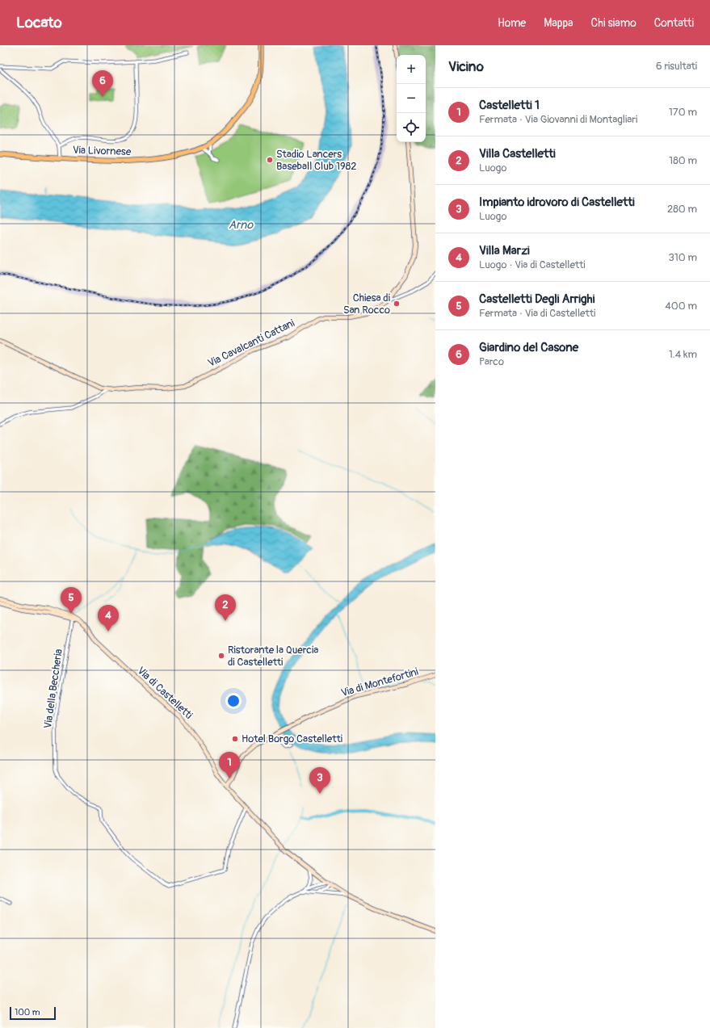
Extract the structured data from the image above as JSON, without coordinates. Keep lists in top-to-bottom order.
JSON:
{
  "streets": {
    "main road": ["Via Livornese"],
    "street": [
      "Via Cavalcanti Cattani",
      "Via di Montefortini",
      "Via della Beccheria",
      "Via di Castelletti"
    ]
  },
  "crossings": [
    ["Via di Montefortini", "Via di Castelletti"],
    ["Via della Beccheria", "Via di Castelletti"]
  ],
  "water": ["Arno"],
  "places": [
    "Stadio Lancers Baseball Club 1982",
    "Chiesa di San Rocco",
    "Ristorante la Quercia di Castelletti",
    "Hotel Borgo Castelletti"
  ],
  "scale_bar": "100 m",
  "page": {
    "header": "Locato",
    "nav": [
      "Home",
      "Mappa",
      "Chi siamo",
      "Contatti"
    ],
    "heading": ["Vicino", "6 risultati"],
    "map_buttons": ["+", "−"],
    "pins": [
      "6",
      "5",
      "2",
      "4",
      "1",
      "3"
    ],
    "list": [
      {
        "mark": "1",
        "name": "Castelletti 1",
        "note": "Fermata · Via Giovanni di Montagliari",
        "value": "170 m"
      },
      {
        "mark": "2",
        "name": "Villa Castelletti",
        "note": "Luogo",
        "value": "180 m"
      },
      {
        "mark": "3",
        "name": "Impianto idrovoro di Castelletti",
        "note": "Luogo",
        "value": "280 m"
      },
      {
        "mark": "4",
        "name": "Villa Marzi",
        "note": "Luogo · Via di Castelletti",
        "value": "310 m"
      },
      {
        "mark": "5",
        "name": "Castelletti Degli Arrighi",
        "note": "Fermata · Via di Castelletti",
        "value": "400 m"
      },
      {
        "mark": "6",
        "name": "Giardino del Casone",
        "note": "Parco",
        "value": "1.4 km"
      }
    ],
    "scale": "100 m"
  }
}
